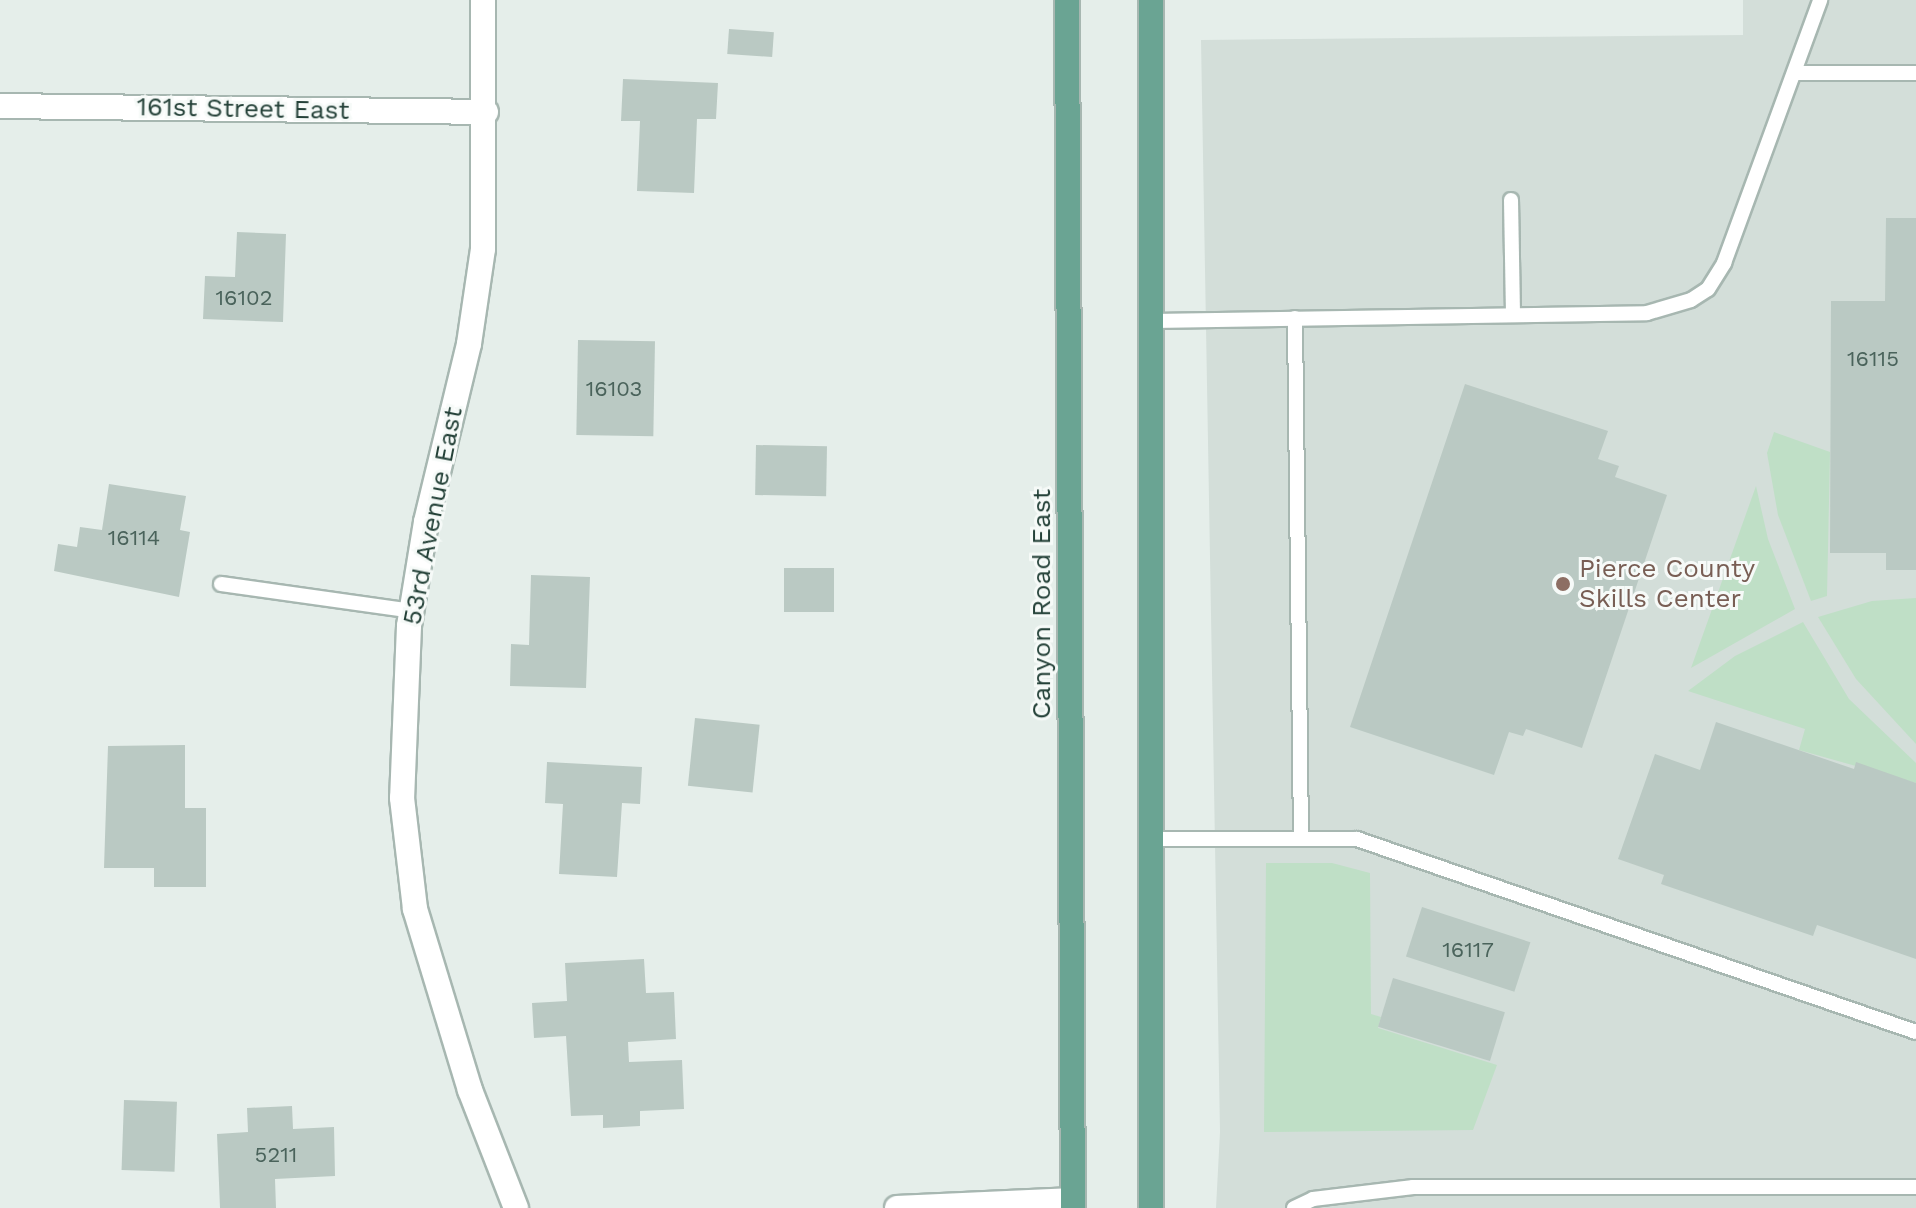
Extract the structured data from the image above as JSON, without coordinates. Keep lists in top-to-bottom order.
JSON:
{
  "streets": {
    "main road": ["Canyon Road East"],
    "street": ["161st Street East", "53rd Avenue East"]
  },
  "crossings": [
    ["161st Street East", "53rd Avenue East"]
  ],
  "places": ["Pierce County Skills Center"],
  "house_numbers": [
    "16102",
    "16115",
    "16103",
    "16114",
    "16117",
    "5211"
  ]
}
